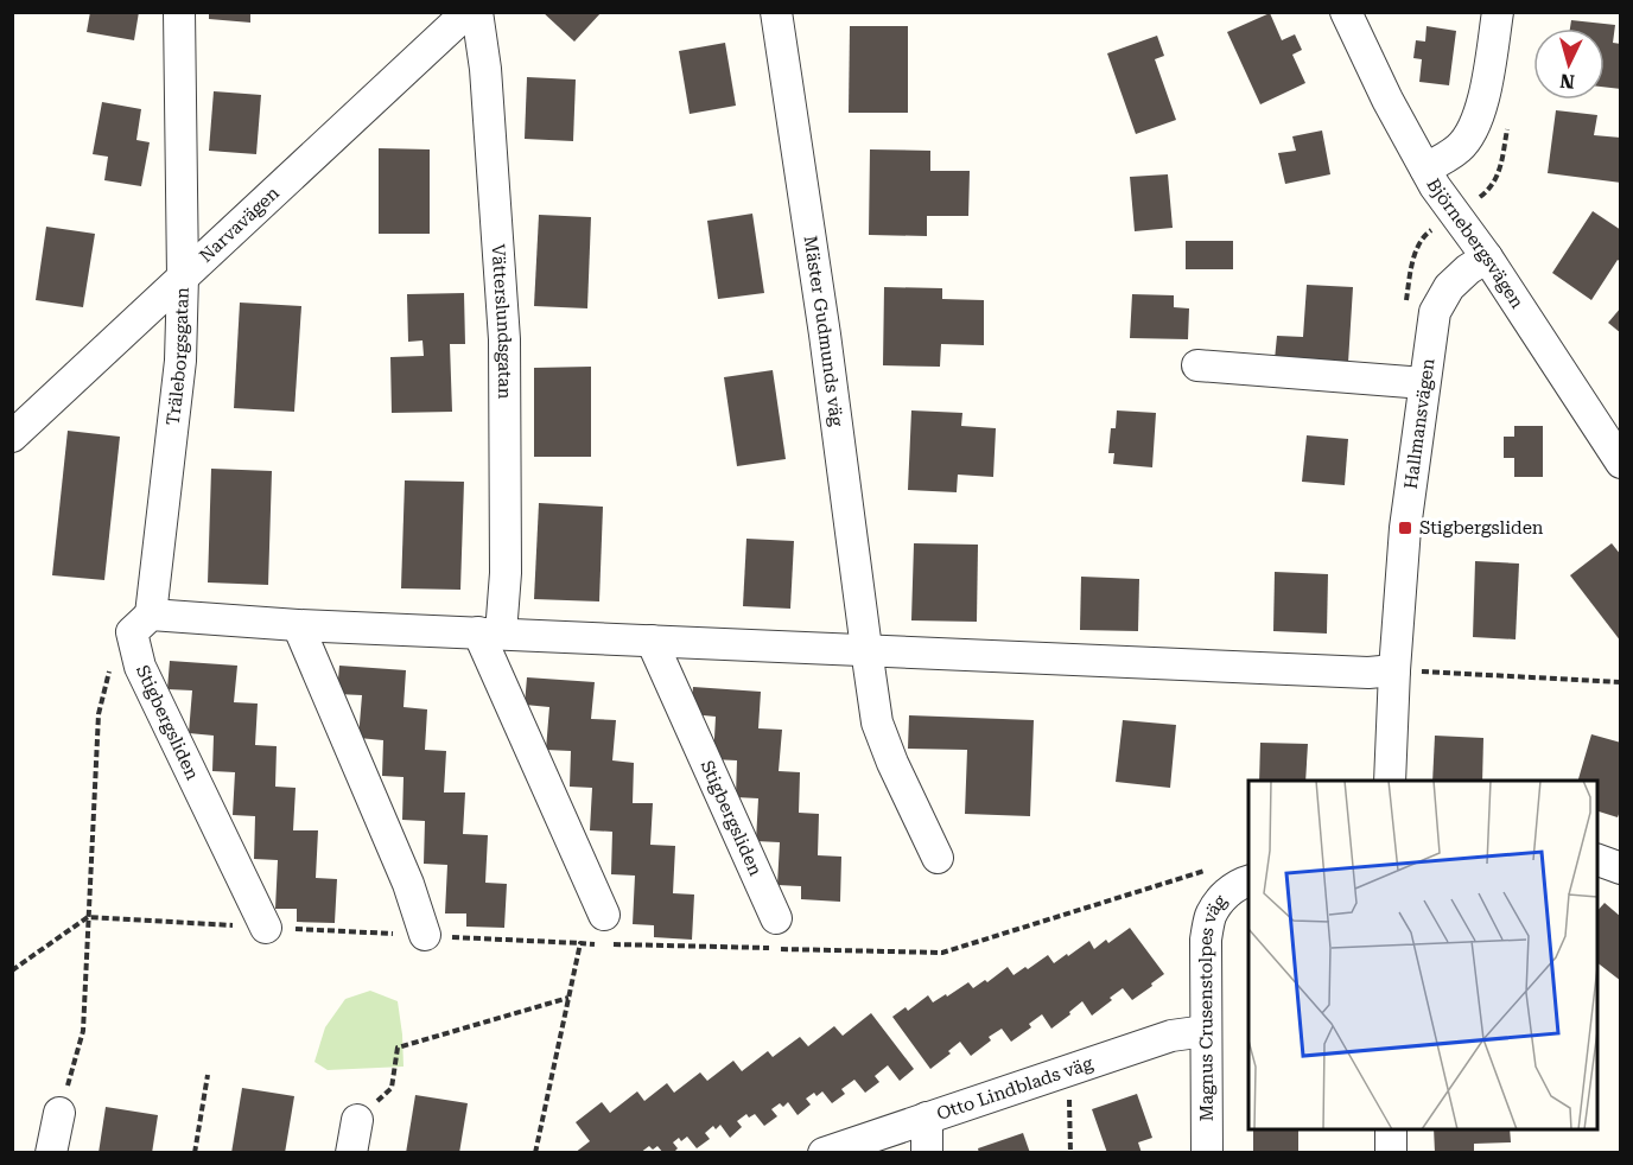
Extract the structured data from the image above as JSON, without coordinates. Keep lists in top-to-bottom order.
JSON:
{
  "streets": {
    "street": [
      "Narvavägen",
      "Björnebergsvägen",
      "Vätterslundsgatan",
      "Mäster Gudmunds väg",
      "Träleborgsgatan",
      "Hallmansvägen",
      "Stigbergsliden",
      "Magnus Crusenstolpes väg",
      "Otto Lindblads väg"
    ]
  },
  "crossings": [
    ["Narvavägen", "Träleborgsgatan"],
    ["Björnebergsvägen", "Hallmansvägen"],
    ["Träleborgsgatan", "Stigbergsliden"],
    ["Magnus Crusenstolpes väg", "Otto Lindblads väg"]
  ],
  "places": {
    "transit": ["Stigbergsliden"]
  },
  "north": "bottom"
}
